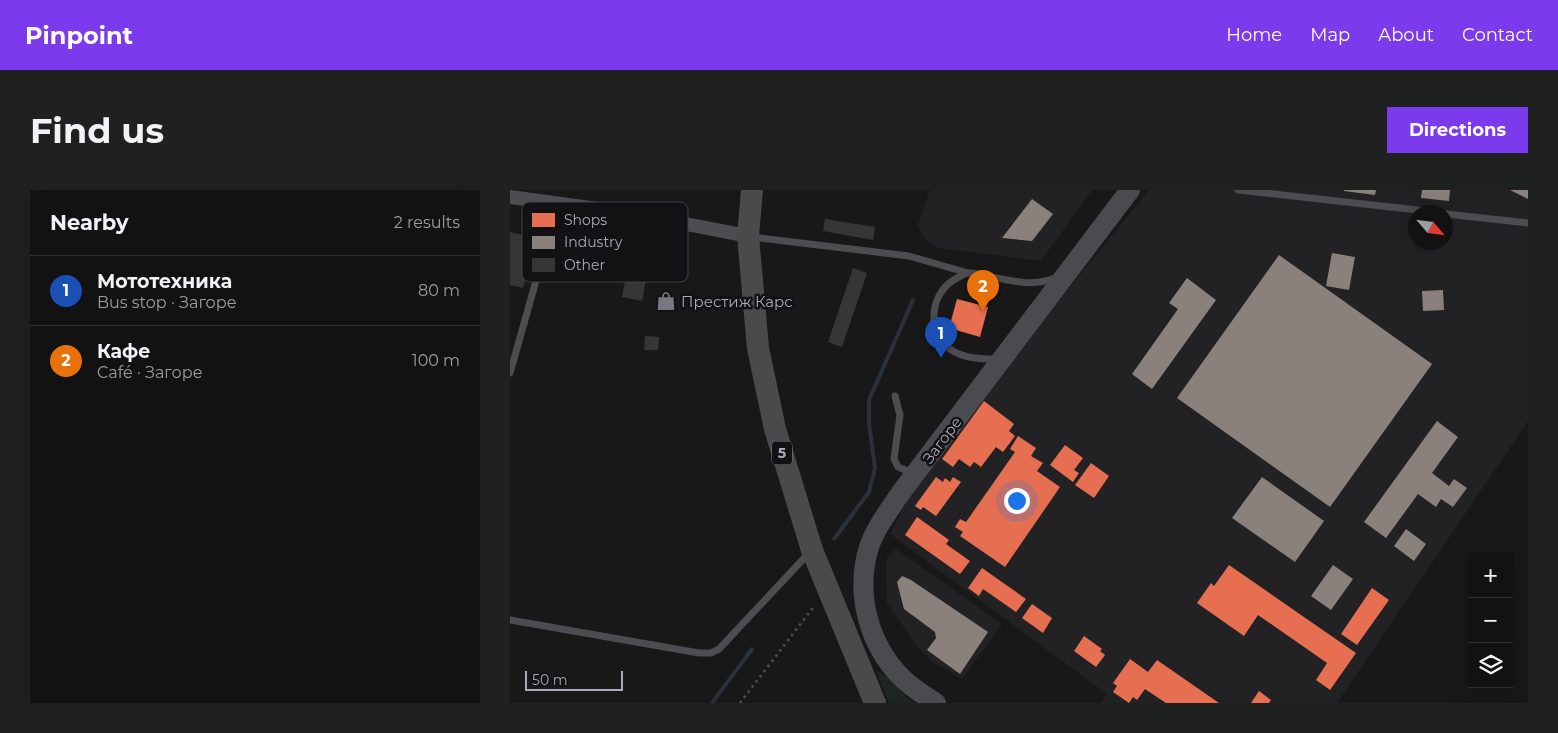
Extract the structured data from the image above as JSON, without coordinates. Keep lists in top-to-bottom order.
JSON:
{
  "streets": {
    "main road": ["5"],
    "street": ["Загоре"]
  },
  "places": {
    "shop": ["Престиж Карс"]
  },
  "legend": ["Shops", "Industry", "Other"],
  "scale_bar": "50 m",
  "north": "bottom right",
  "page": {
    "header": "Pinpoint",
    "nav": [
      "Home",
      "Map",
      "About",
      "Contact"
    ],
    "buttons": "Directions",
    "title": "Find us",
    "heading": ["Nearby", "2 results"],
    "list": [
      {
        "mark": "1",
        "name": "Мототехника",
        "note": "Bus stop · Загоре",
        "value": "80 m"
      },
      {
        "mark": "2",
        "name": "Кафе",
        "note": "Café · Загоре",
        "value": "100 m"
      }
    ],
    "pins": ["2", "1"],
    "map_buttons": ["+", "−"],
    "scale": "50 m"
  }
}
